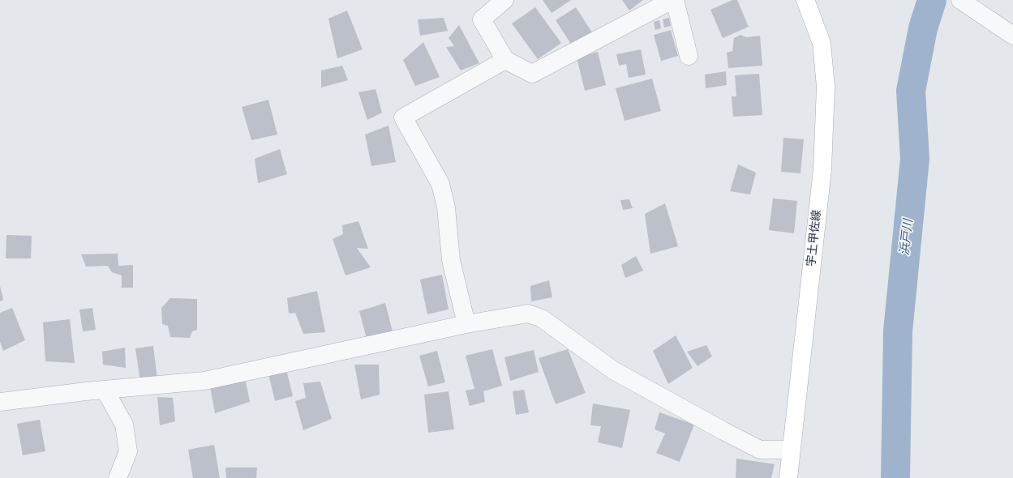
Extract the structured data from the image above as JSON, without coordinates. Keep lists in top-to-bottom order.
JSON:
{
  "streets": {
    "main road": ["宇土甲佐線"]
  },
  "water": ["浜戸川"]
}
